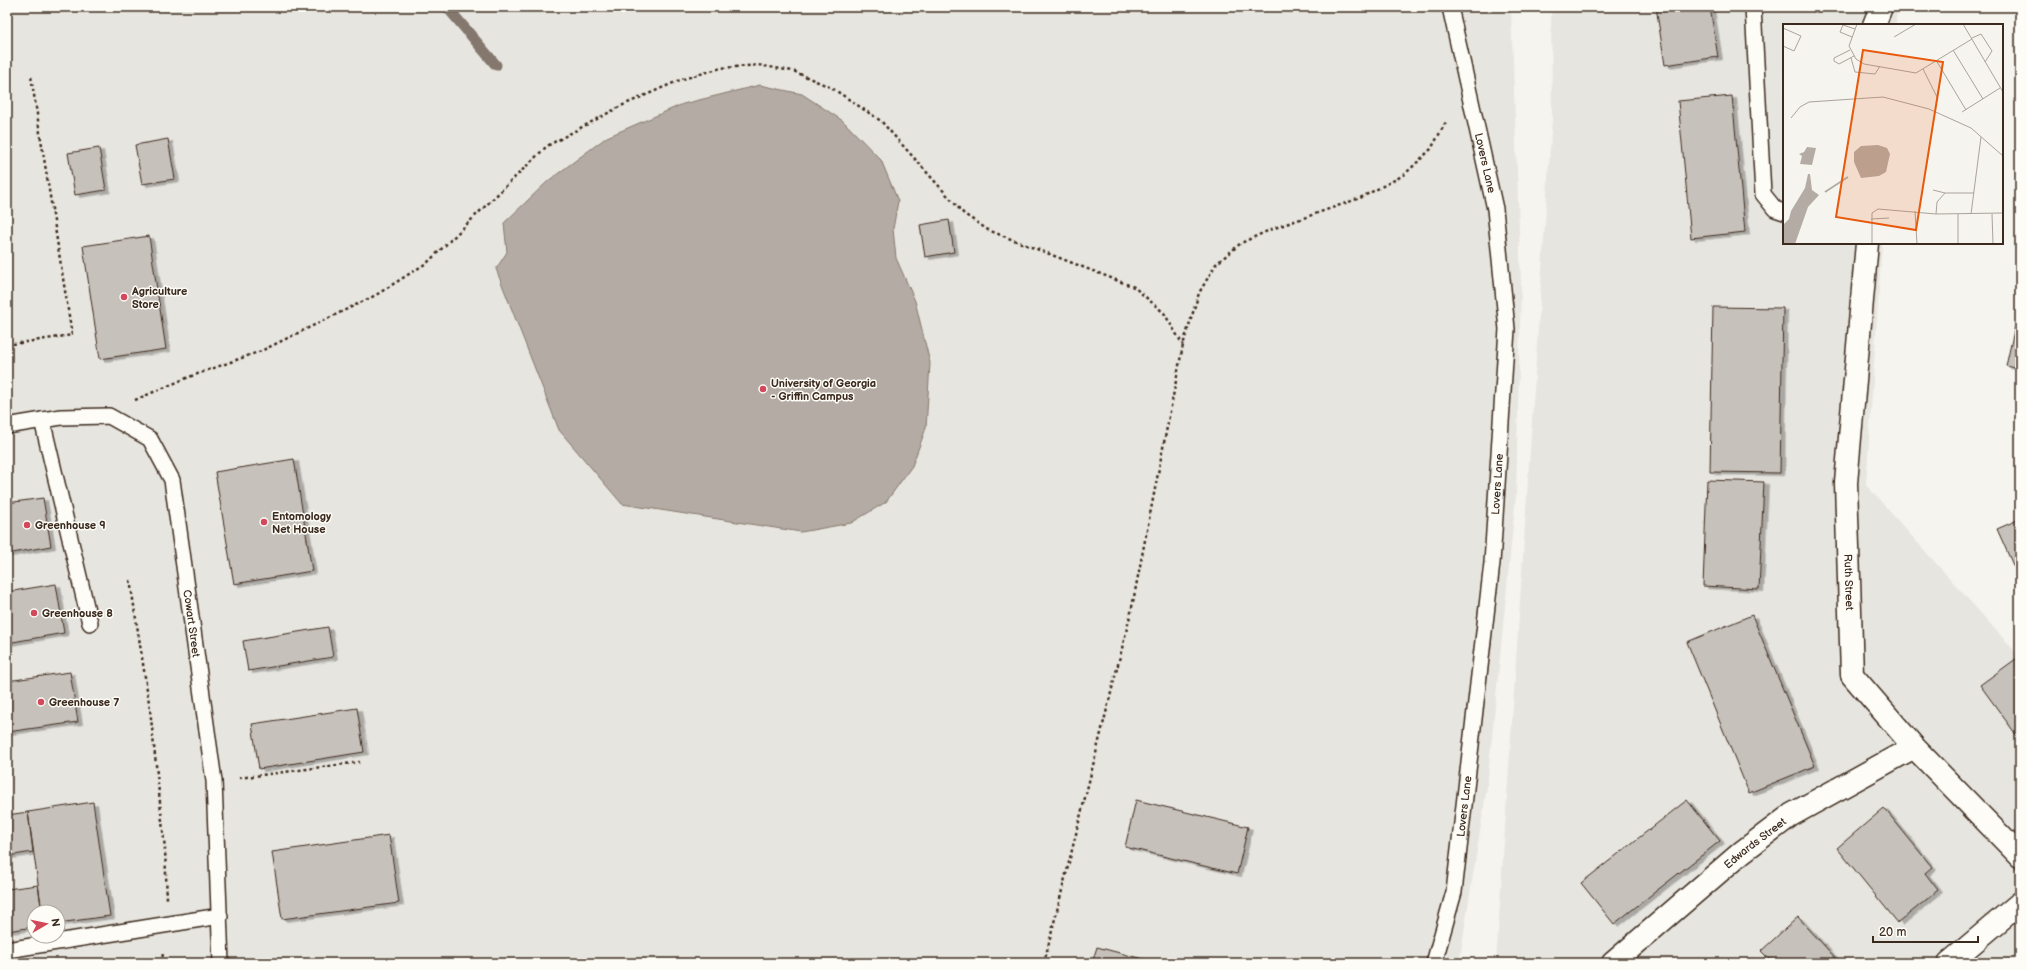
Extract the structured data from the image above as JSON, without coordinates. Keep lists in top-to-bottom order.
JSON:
{
  "streets": {
    "street": ["Ruth Street", "Edwards Street"],
    "lane": ["Lovers Lane", "Cowart Street"]
  },
  "crossings": [
    ["Ruth Street", "Edwards Street"]
  ],
  "places": [
    "Agriculture Store",
    "University of Georgia - Griffin Campus",
    "Entomology Net House",
    "Greenhouse 9",
    "Greenhouse 8",
    "Greenhouse 7"
  ],
  "scale_bar": "20 m",
  "north": "right"
}
